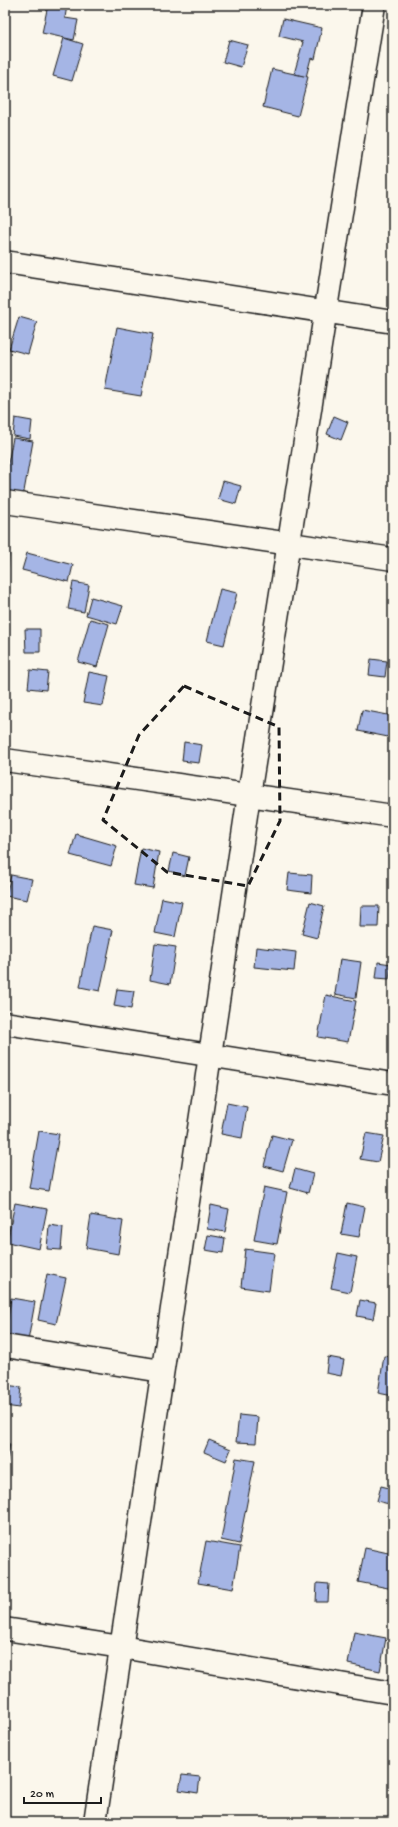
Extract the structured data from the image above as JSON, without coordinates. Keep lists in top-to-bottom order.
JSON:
{
  "scale_bar": "20 m"
}
